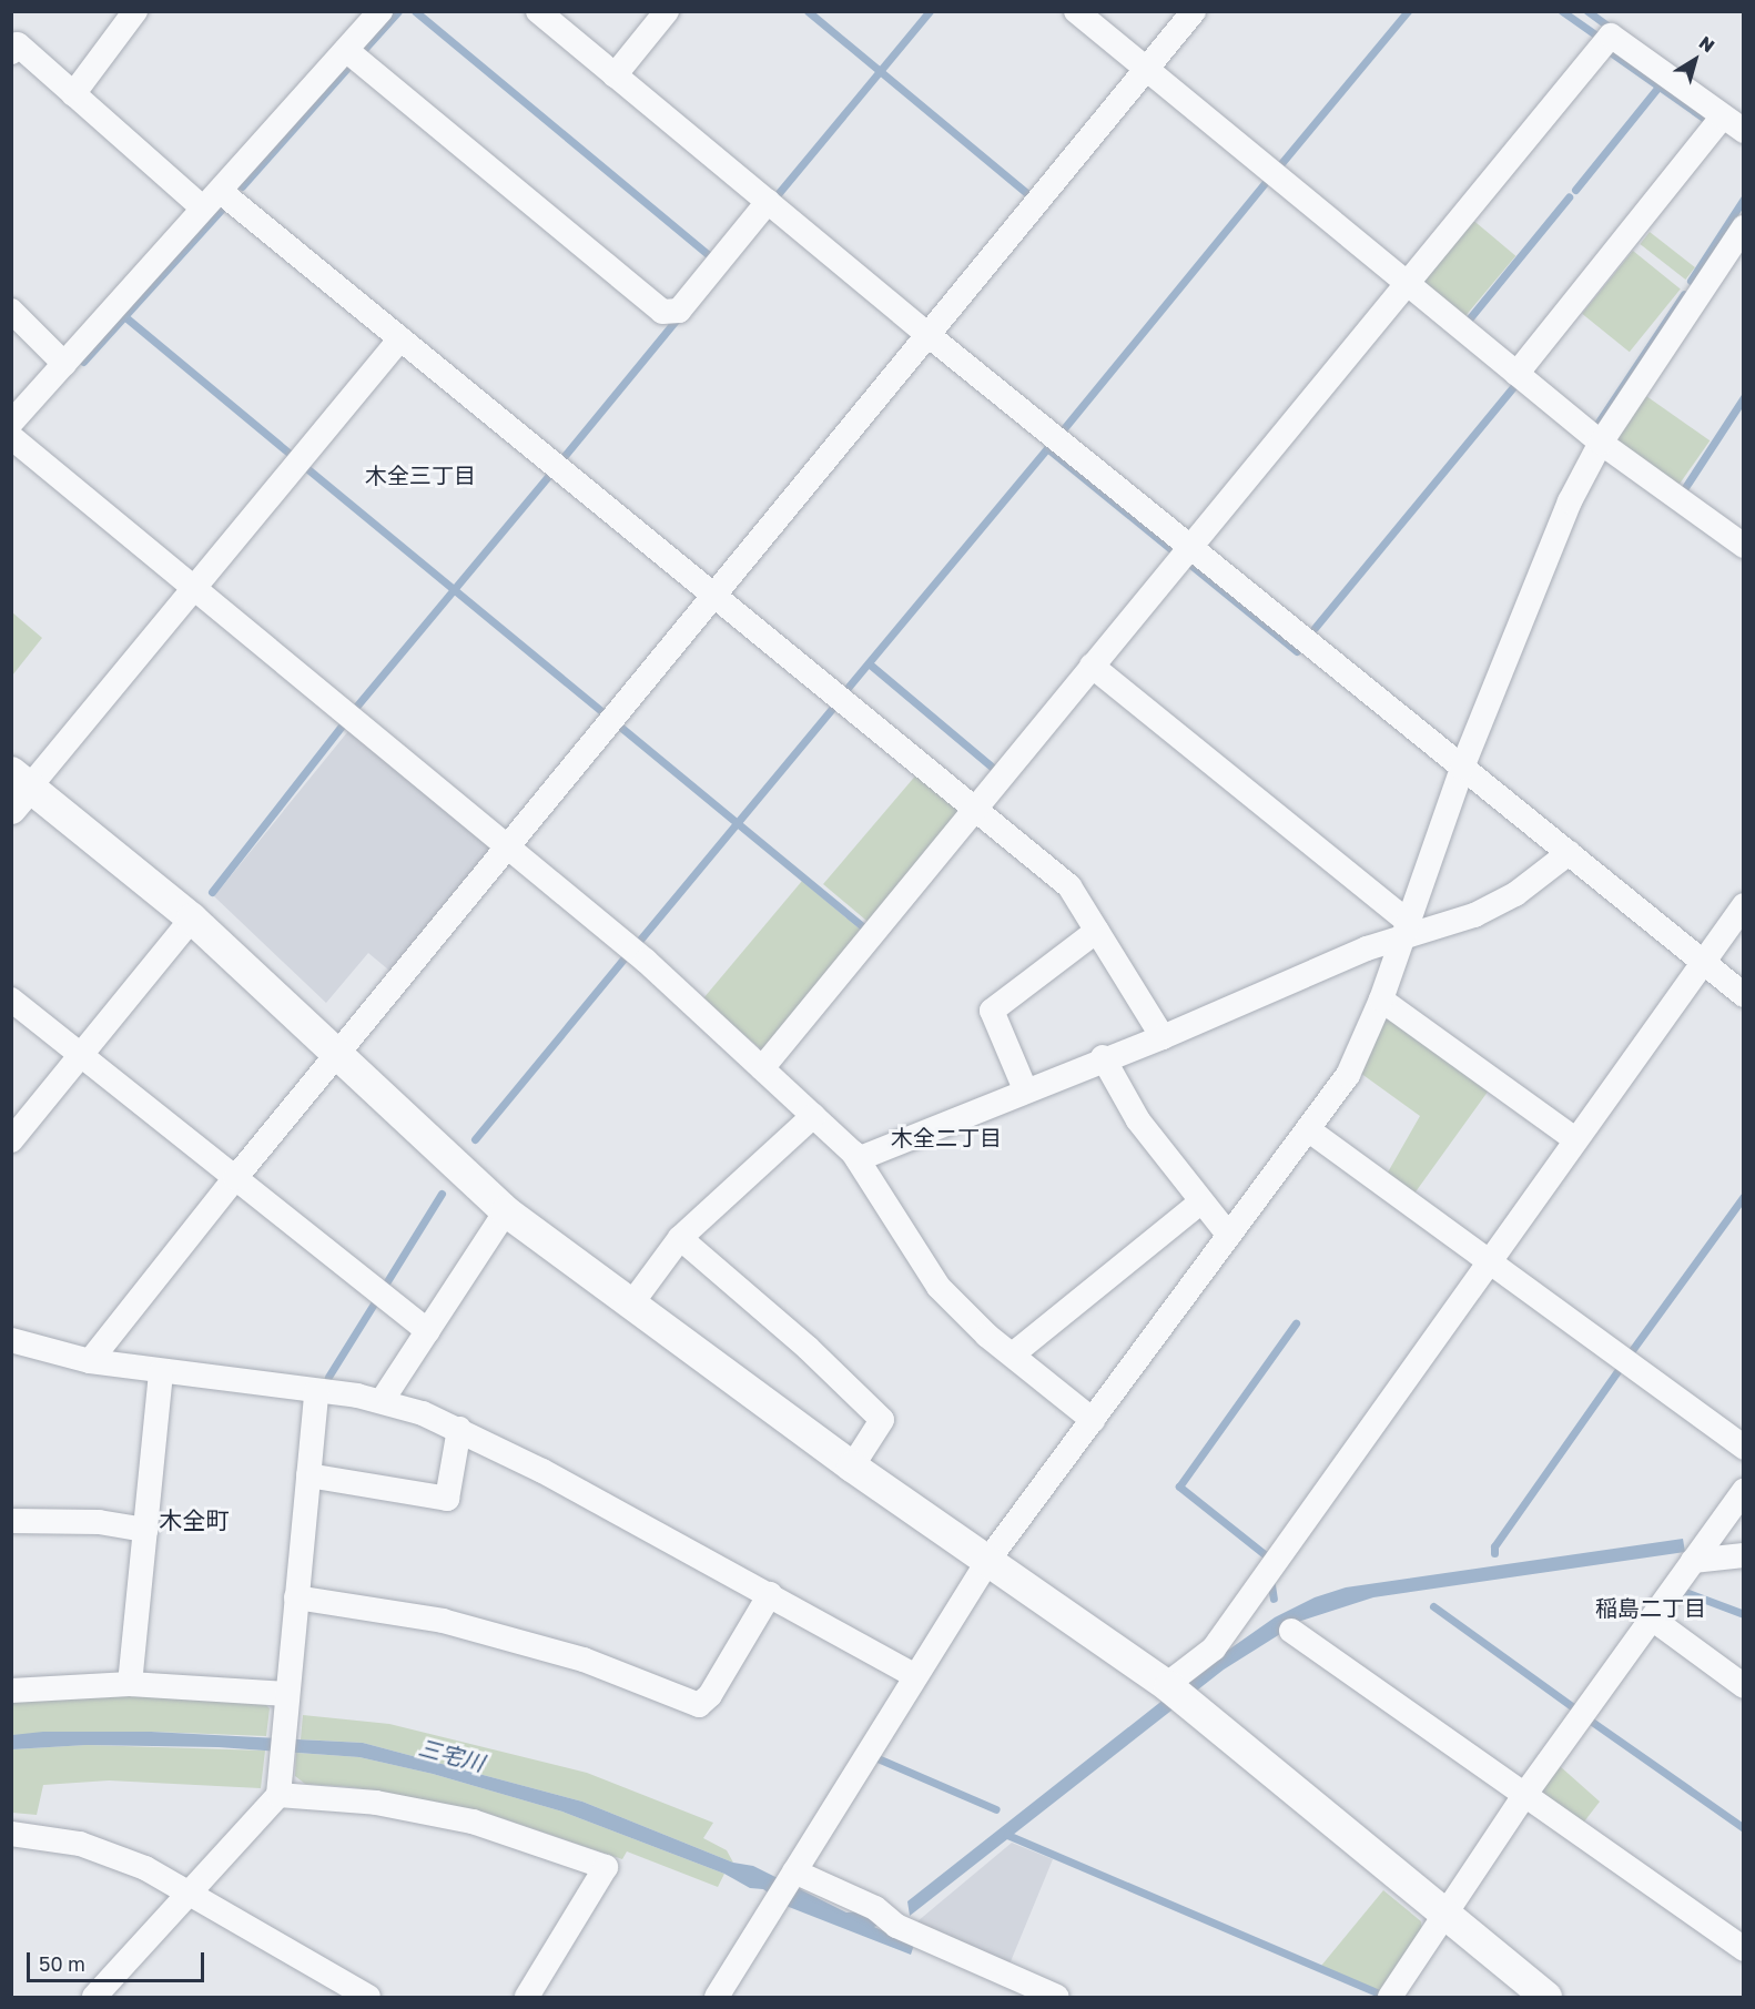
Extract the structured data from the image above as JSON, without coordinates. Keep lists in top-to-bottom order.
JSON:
{
  "districts": [
    "木全三丁目",
    "木全二丁目",
    "木全町",
    "稲島二丁目"
  ],
  "water": ["三宅川"],
  "scale_bar": "50 m",
  "north": "top right"
}
